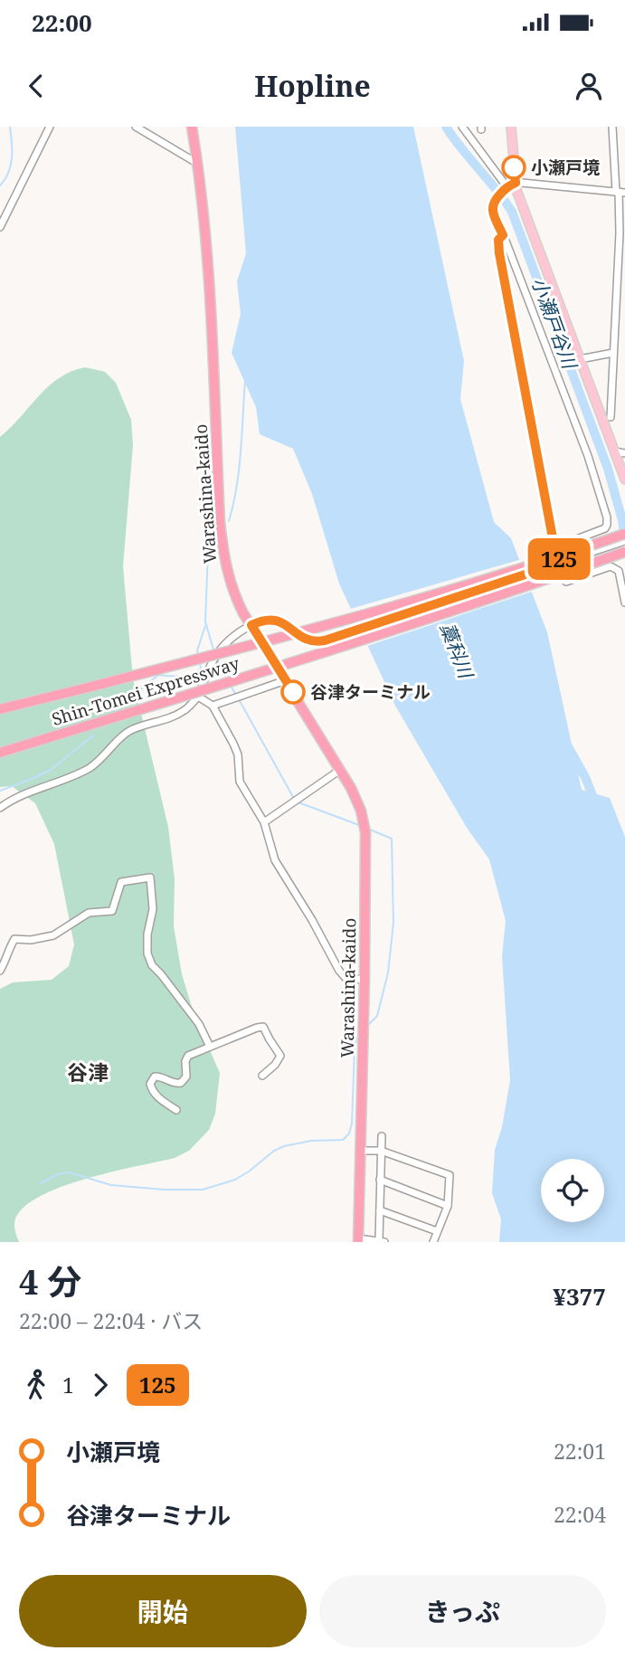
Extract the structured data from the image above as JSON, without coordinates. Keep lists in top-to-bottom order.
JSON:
{
  "streets": {
    "highway": ["Warashina-kaido", "Shin-Tomei Expressway"]
  },
  "districts": ["谷津"],
  "water": ["小瀬戸谷川", "藁科川"],
  "places": ["小瀬戸境", "谷津ターミナル"],
  "lines": ["bus line 125"],
  "page": {
    "status": "22:00",
    "header": "Hopline",
    "on_map": "125",
    "heading": ["4 分", "22:00 – 22:04 · バス", "¥377"],
    "legs": ["1", "125"],
    "list": [
      {
        "name": "小瀬戸境",
        "value": "22:01"
      },
      {
        "name": "谷津ターミナル",
        "value": "22:04"
      }
    ],
    "buttons": ["開始", "きっぷ"]
  }
}
